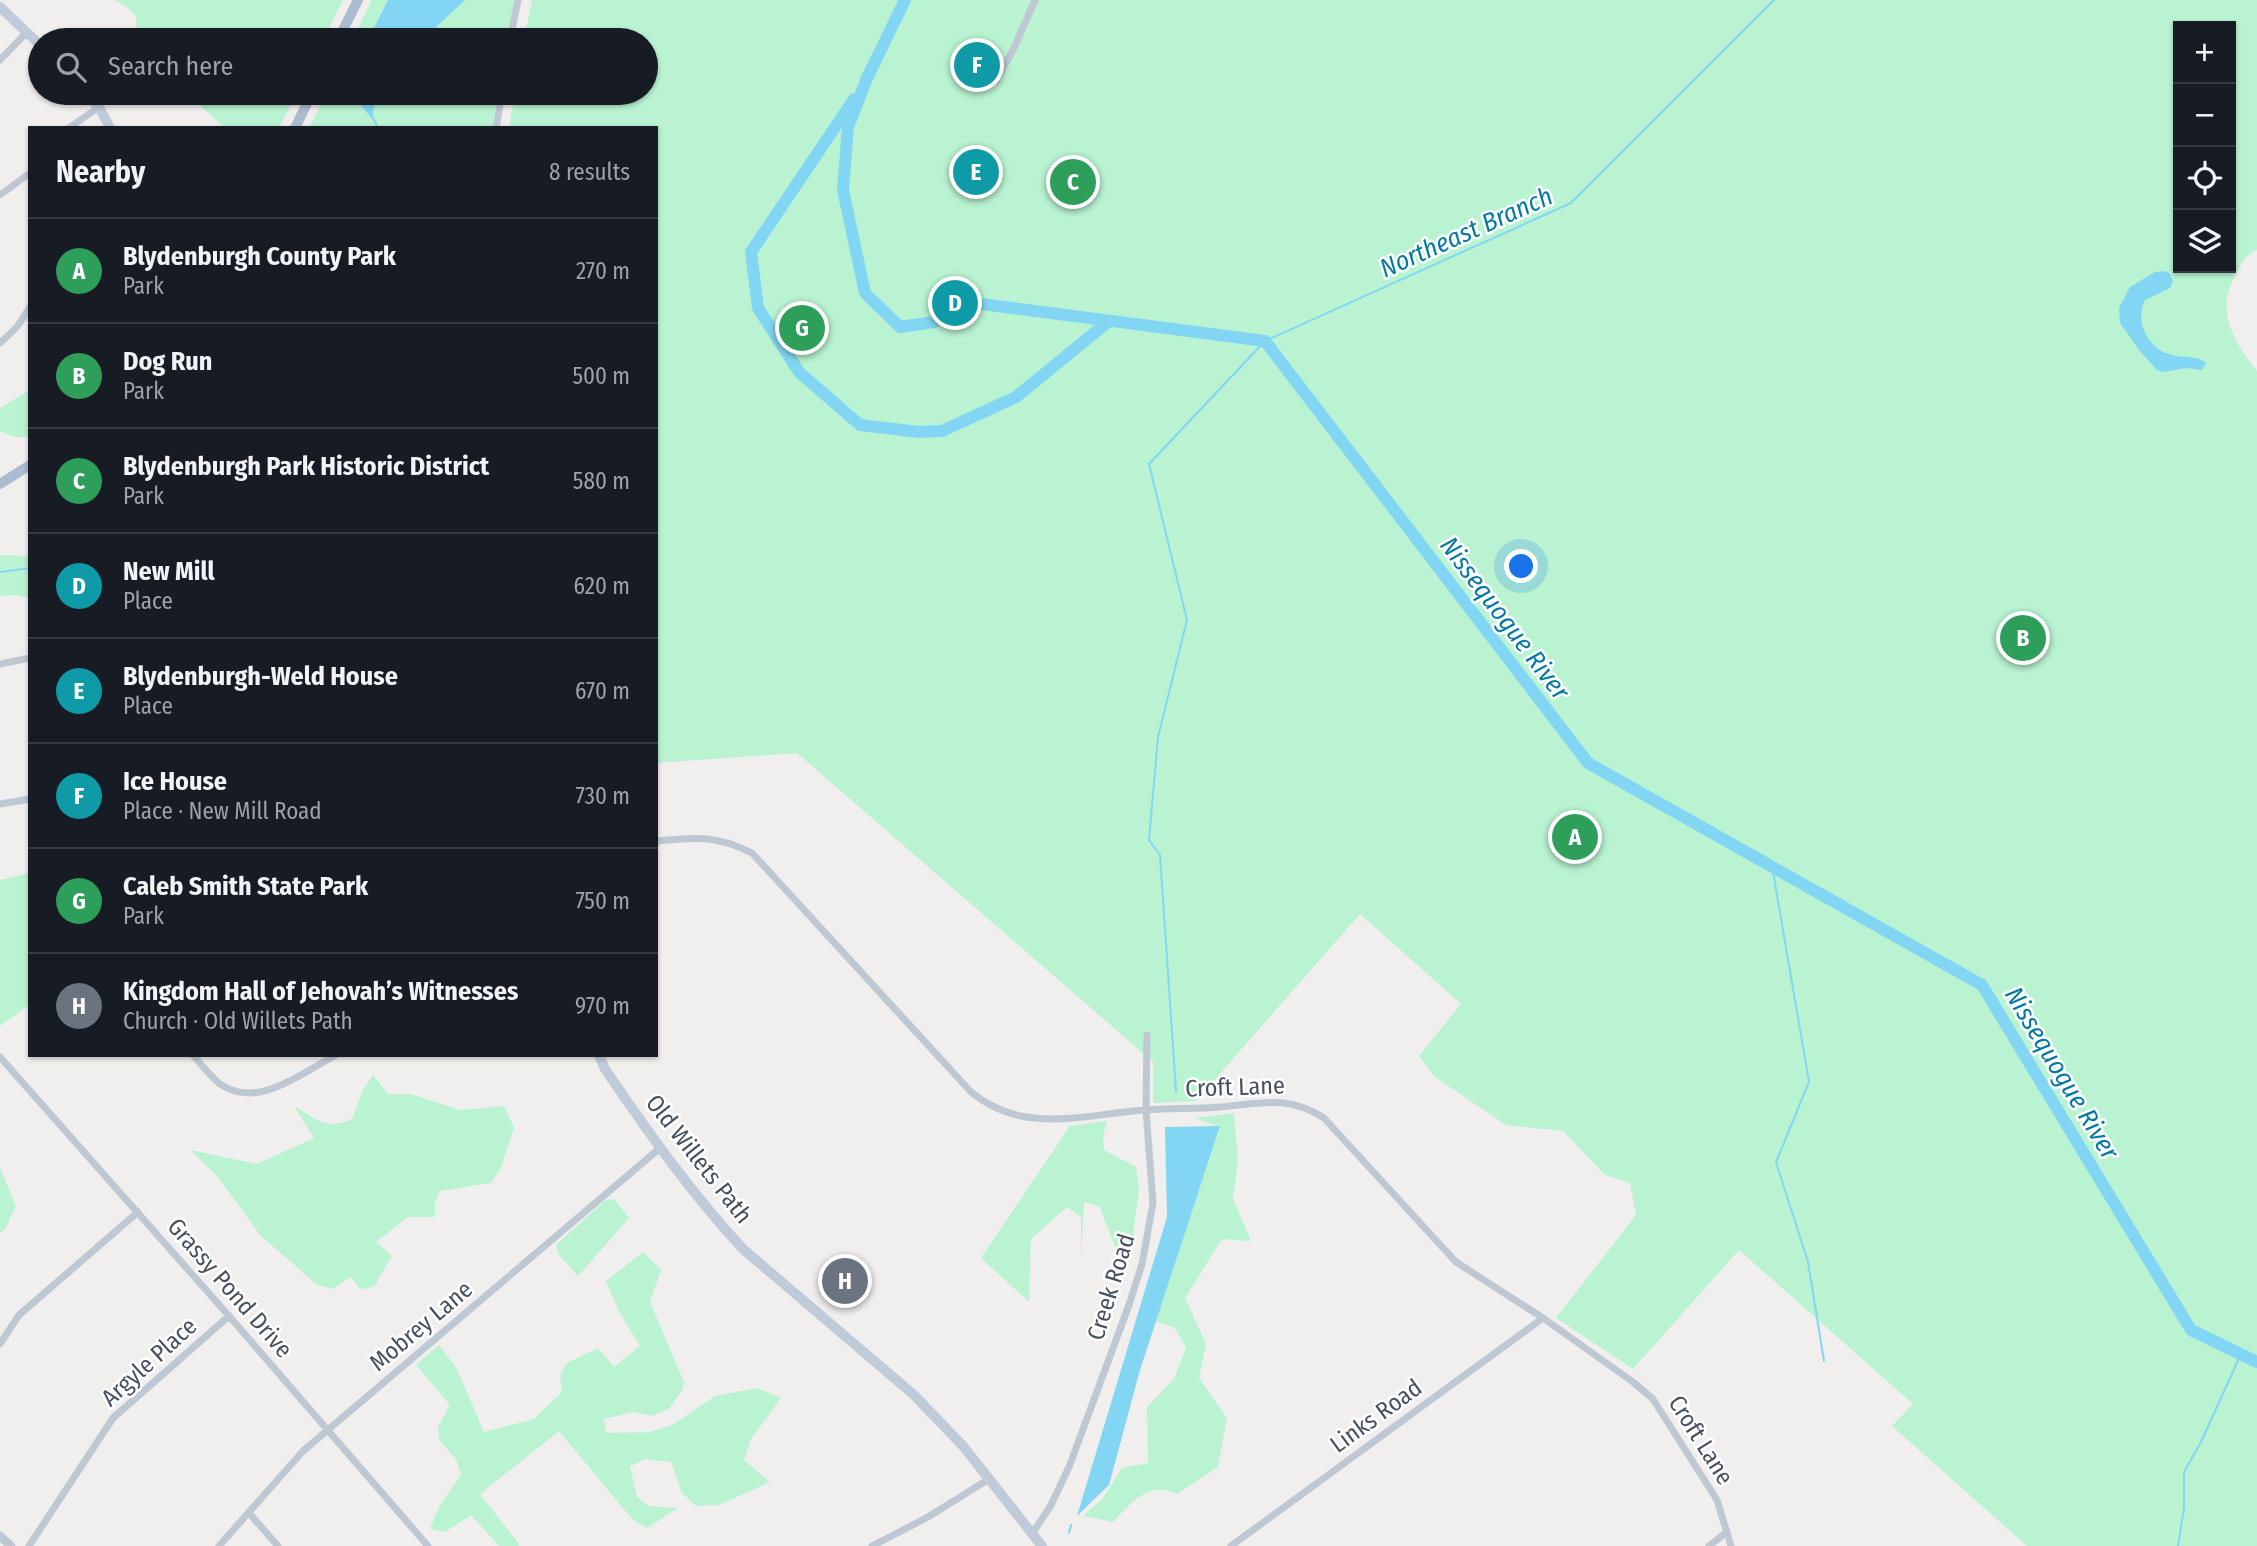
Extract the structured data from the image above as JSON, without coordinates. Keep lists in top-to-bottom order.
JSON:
{
  "streets": {
    "main road": ["Old Willets Path"],
    "street": [
      "Croft Lane",
      "Creek Road",
      "Grassy Pond Drive",
      "Mobrey Lane",
      "Argyle Place",
      "Links Road"
    ]
  },
  "crossings": [
    ["Croft Lane", "Creek Road"],
    ["Croft Lane", "Links Road"],
    ["Old Willets Path", "Creek Road"],
    ["Old Willets Path", "Mobrey Lane"],
    ["Grassy Pond Drive", "Mobrey Lane"],
    ["Grassy Pond Drive", "Argyle Place"]
  ],
  "water": ["Northeast Branch", "Nissequogue River"],
  "page": {
    "map_buttons": ["+", "−"],
    "search": "Search here",
    "pins": [
      "F",
      "E",
      "C",
      "D",
      "G",
      "B",
      "A",
      "H"
    ],
    "heading": ["Nearby", "8 results"],
    "list": [
      {
        "mark": "A",
        "name": "Blydenburgh County Park",
        "note": "Park",
        "value": "270 m"
      },
      {
        "mark": "B",
        "name": "Dog Run",
        "note": "Park",
        "value": "500 m"
      },
      {
        "mark": "C",
        "name": "Blydenburgh Park Historic District",
        "note": "Park",
        "value": "580 m"
      },
      {
        "mark": "D",
        "name": "New Mill",
        "note": "Place",
        "value": "620 m"
      },
      {
        "mark": "E",
        "name": "Blydenburgh-Weld House",
        "note": "Place",
        "value": "670 m"
      },
      {
        "mark": "F",
        "name": "Ice House",
        "note": "Place · New Mill Road",
        "value": "730 m"
      },
      {
        "mark": "G",
        "name": "Caleb Smith State Park",
        "note": "Park",
        "value": "750 m"
      },
      {
        "mark": "H",
        "name": "Kingdom Hall of Jehovah’s Witnesses",
        "note": "Church · Old Willets Path",
        "value": "970 m"
      }
    ]
  }
}
